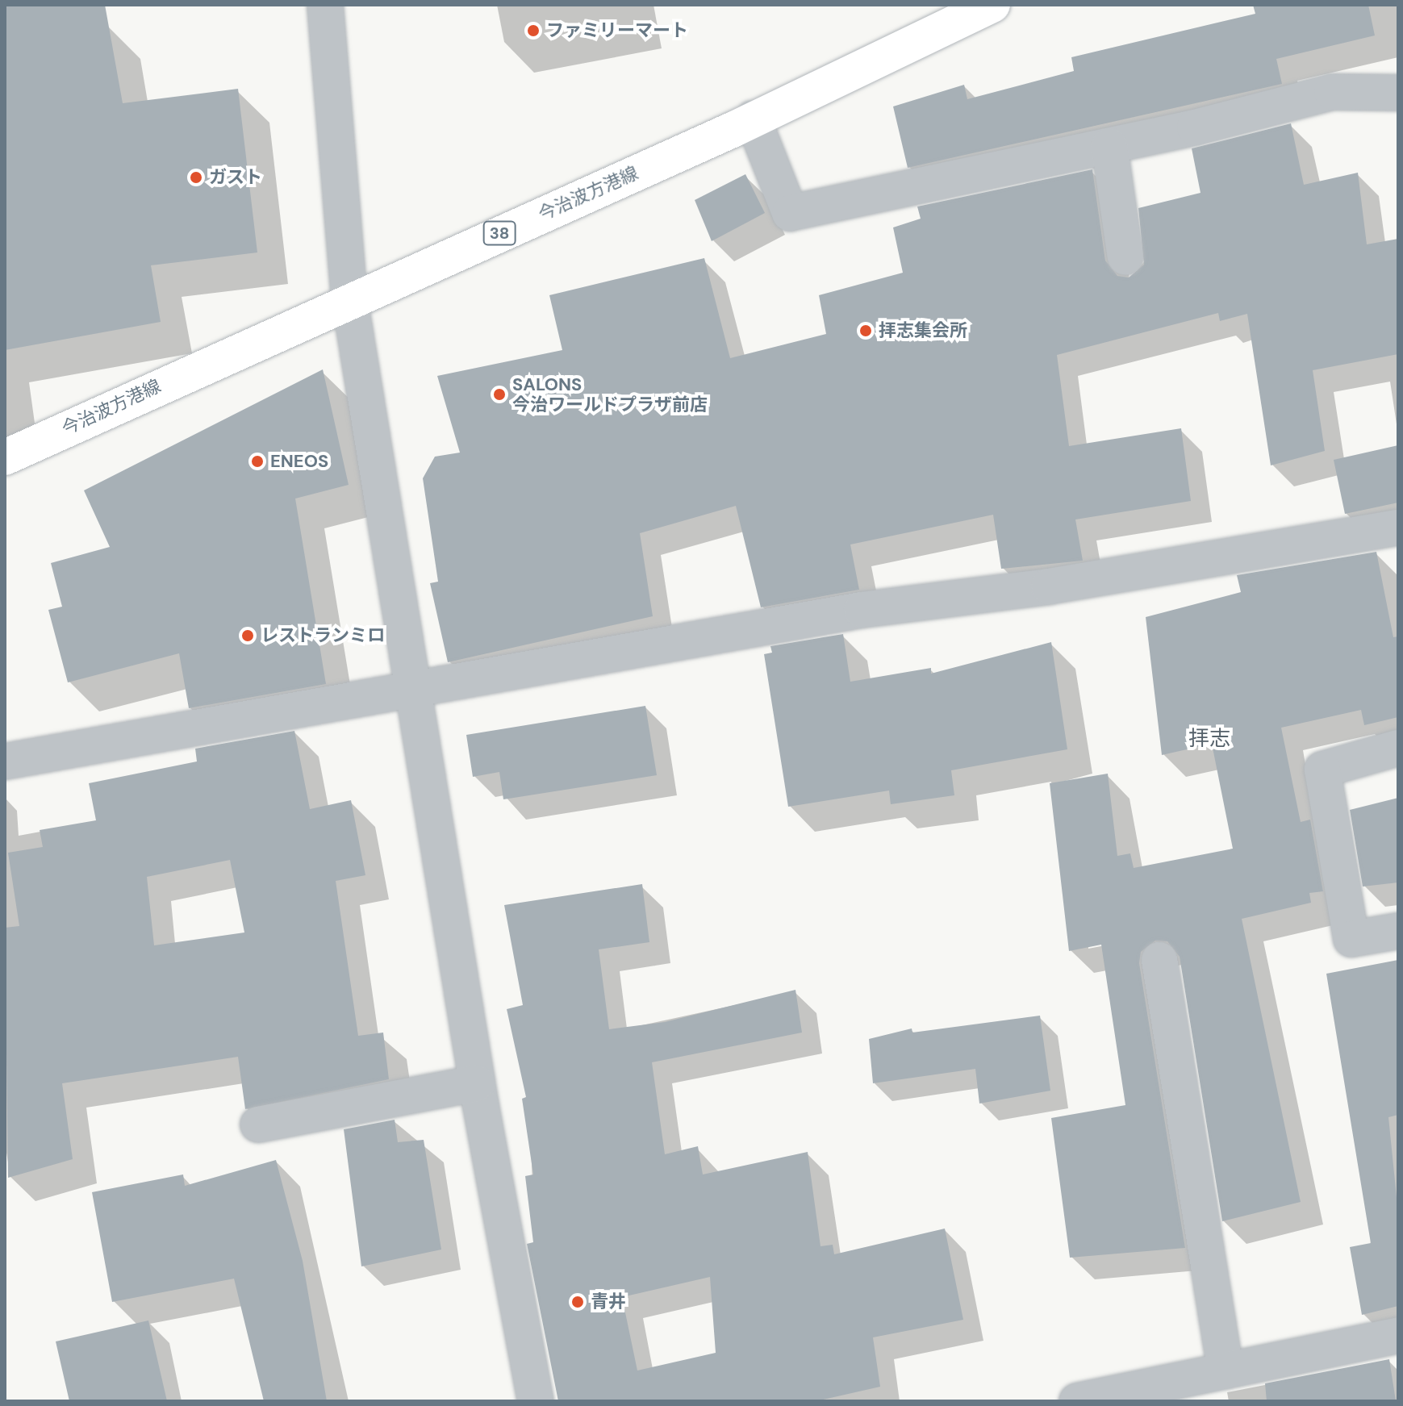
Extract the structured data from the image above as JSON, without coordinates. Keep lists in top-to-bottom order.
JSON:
{
  "streets": {
    "main road": ["今治波方港線", "38"]
  },
  "districts": ["拝志"],
  "places": [
    "ファミリーマート",
    "ガスト",
    "拝志集会所",
    "SALONS 今治ワールドプラザ前店",
    "ENEOS",
    "レストランミロ",
    "青井"
  ]
}
